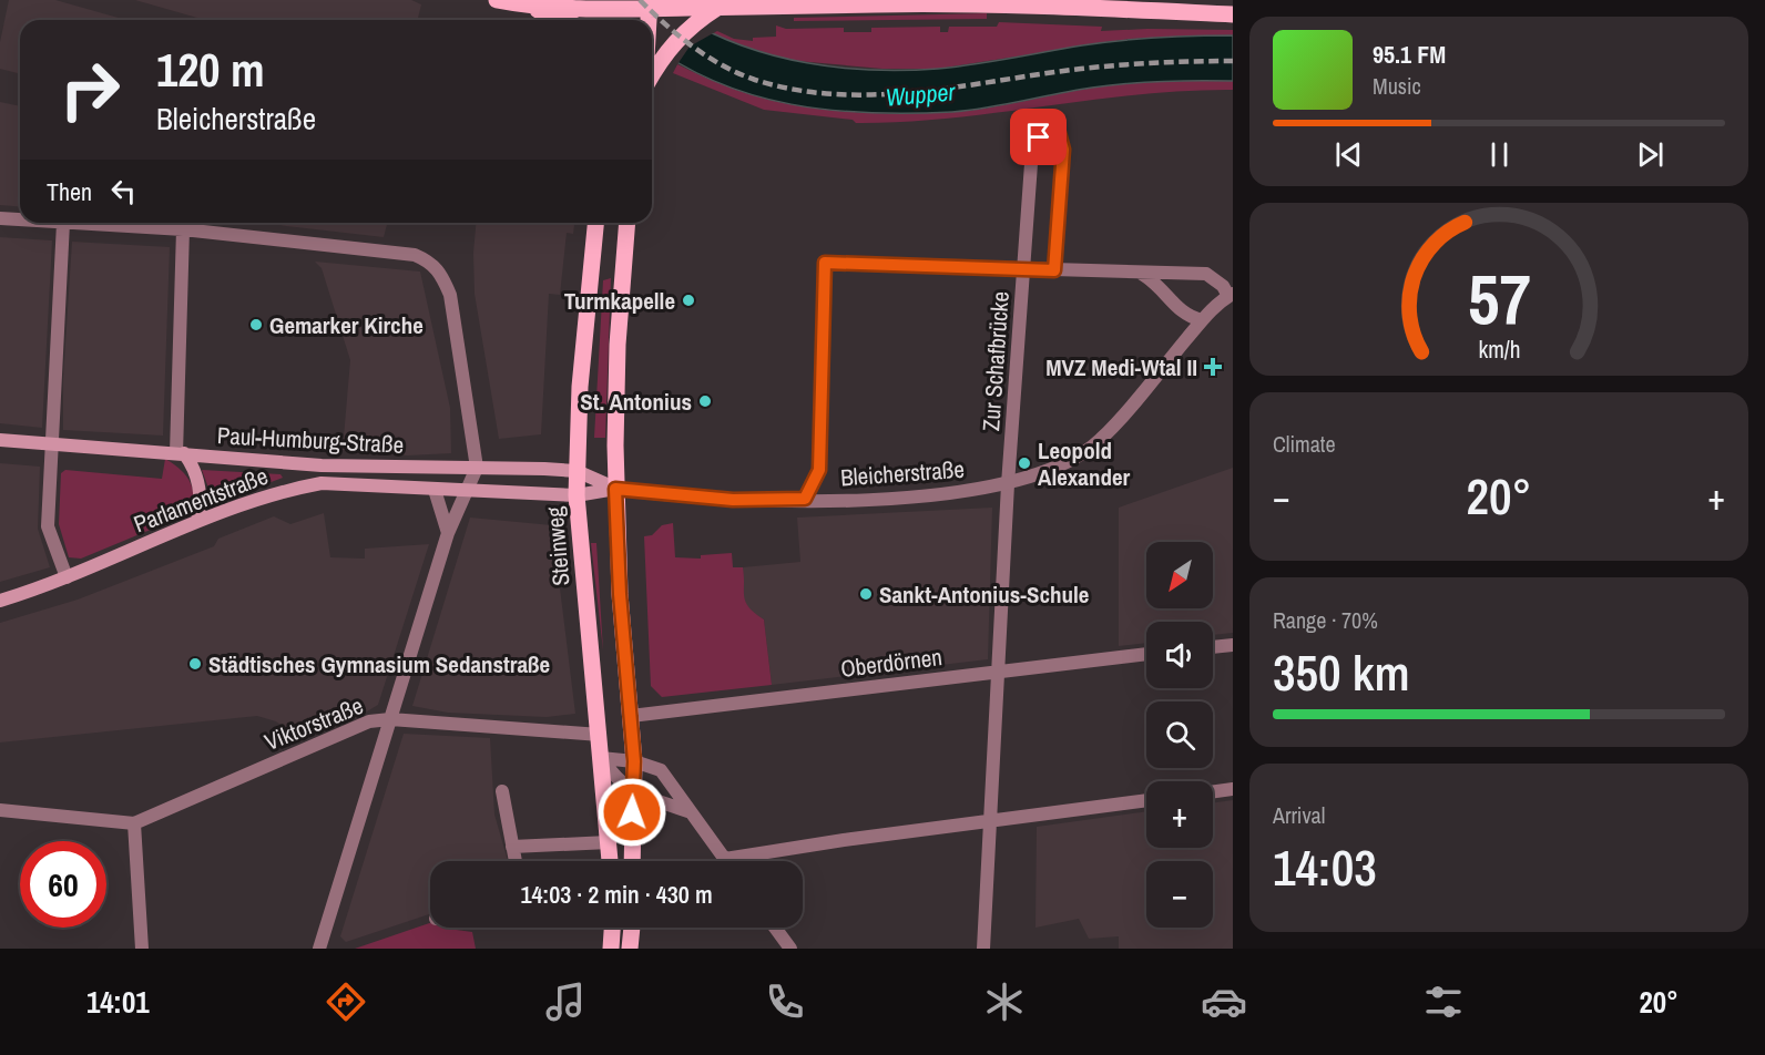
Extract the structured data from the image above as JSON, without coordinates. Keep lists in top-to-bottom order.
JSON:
{
  "streets": {
    "main road": [
      "Paul-Humburg-Straße",
      "Bleicherstraße",
      "Parlamentstraße",
      "Steinweg"
    ],
    "street": ["Zur Schafbrücke", "Oberdörnen", "Viktorstraße"]
  },
  "crossings": [
    ["Zur Schafbrücke", "Bleicherstraße"],
    ["Zur Schafbrücke", "Oberdörnen"],
    ["Paul-Humburg-Straße", "Bleicherstraße"],
    ["Paul-Humburg-Straße", "Steinweg"],
    ["Bleicherstraße", "Steinweg"],
    ["Steinweg", "Viktorstraße"]
  ],
  "water": ["Wupper"],
  "places": {
    "other": [
      "Turmkapelle",
      "Gemarker Kirche",
      "St. Antonius",
      "Leopold Alexander",
      "Sankt-Antonius-Schule",
      "Städtisches Gymnasium Sedanstraße"
    ],
    "health": ["MVZ Medi-Wtal II"]
  },
  "north": "bottom left",
  "page": {
    "turn": ["120 m", "Bleicherstraße"],
    "song": ["95.1 FM", "Music"],
    "then": "Then",
    "tile": [
      "Climate",
      ["Range · 70%", "350 km"],
      ["Arrival", "14:03"]
    ],
    "heat": ["−", "20°", "+"],
    "map_buttons": ["+", "−"],
    "limit": "60",
    "trip": "14:03 · 2 min · 430 m",
    "tabs": ["14:01", "20°"],
    "gauge": ["57", "km/h"]
  }
}
